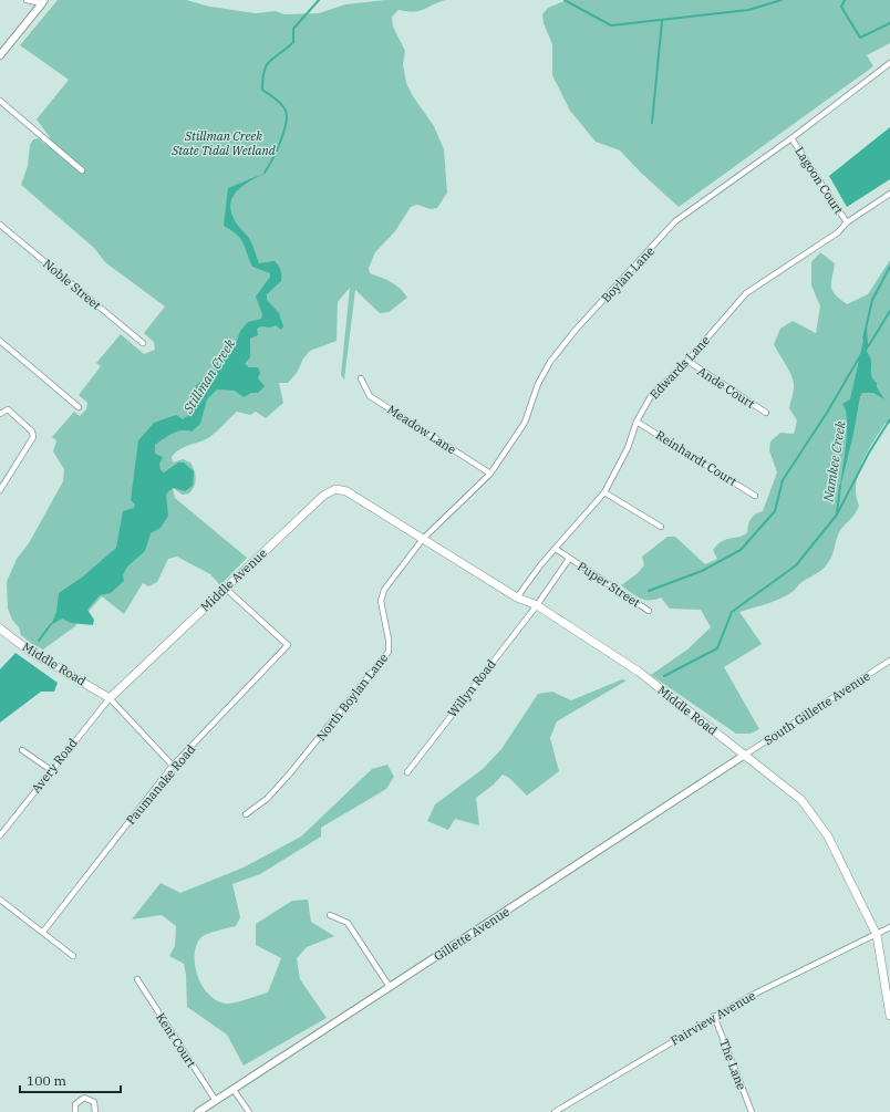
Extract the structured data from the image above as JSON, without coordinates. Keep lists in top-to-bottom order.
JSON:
{
  "streets": {
    "main road": ["Middle Avenue", "Middle Road"],
    "street": [
      "Lagoon Court",
      "Boylan Lane",
      "Noble Street",
      "Edwards Lane",
      "Ande Court",
      "Meadow Lane",
      "Reinhardt Court",
      "Puper Street",
      "Willyn Road",
      "North Boylan Lane",
      "South Gillette Avenue",
      "Avery Road",
      "Paumanake Road",
      "Gillette Avenue",
      "Fairview Avenue",
      "Kent Court",
      "The Lane"
    ]
  },
  "crossings": [
    ["Lagoon Court", "Boylan Lane"],
    ["Lagoon Court", "Edwards Lane"],
    ["Boylan Lane", "Meadow Lane"],
    ["Boylan Lane", "Middle Road"],
    ["Boylan Lane", "North Boylan Lane"],
    ["Edwards Lane", "Ande Court"],
    ["Edwards Lane", "Reinhardt Court"],
    ["Edwards Lane", "Middle Road"],
    ["Middle Avenue", "Middle Road"],
    ["Middle Avenue", "Avery Road"],
    ["Middle Avenue", "Paumanake Road"],
    ["Puper Street", "Willyn Road"],
    ["Middle Road", "Willyn Road"],
    ["Middle Road", "North Boylan Lane"],
    ["Middle Road", "South Gillette Avenue"],
    ["Middle Road", "Avery Road"],
    ["Middle Road", "Gillette Avenue"],
    ["Middle Road", "Fairview Avenue"],
    ["South Gillette Avenue", "Gillette Avenue"],
    ["Gillette Avenue", "Kent Court"],
    ["Fairview Avenue", "The Lane"]
  ],
  "water": ["Stillman Creek", "Namkee Creek"],
  "parks": ["Stillman Creek State Tidal Wetland"],
  "scale_bar": "100 m"
}
